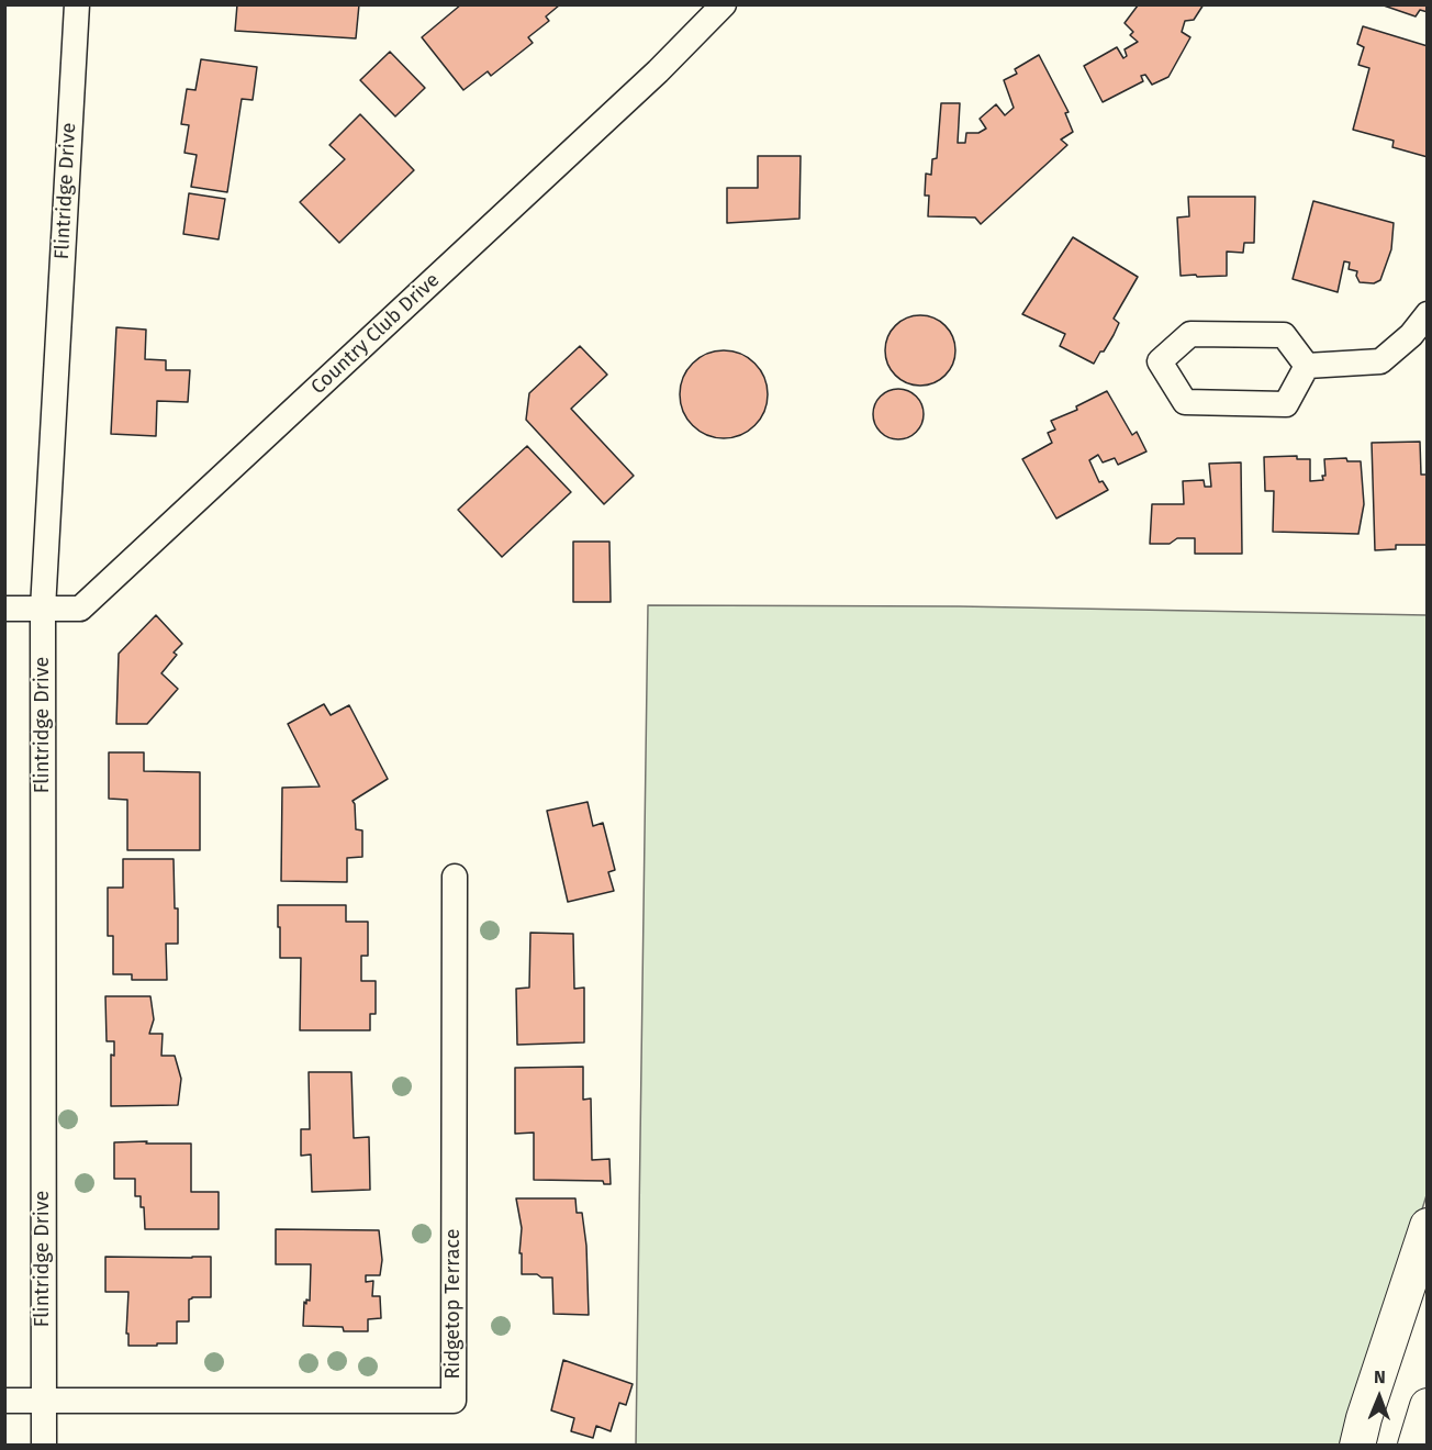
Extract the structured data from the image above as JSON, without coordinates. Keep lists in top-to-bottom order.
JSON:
{
  "streets": {
    "street": ["Flintridge Drive", "Country Club Drive", "Ridgetop Terrace"]
  },
  "crossings": [
    ["Flintridge Drive", "Country Club Drive"],
    ["Flintridge Drive", "Ridgetop Terrace"]
  ],
  "north": "top"
}
